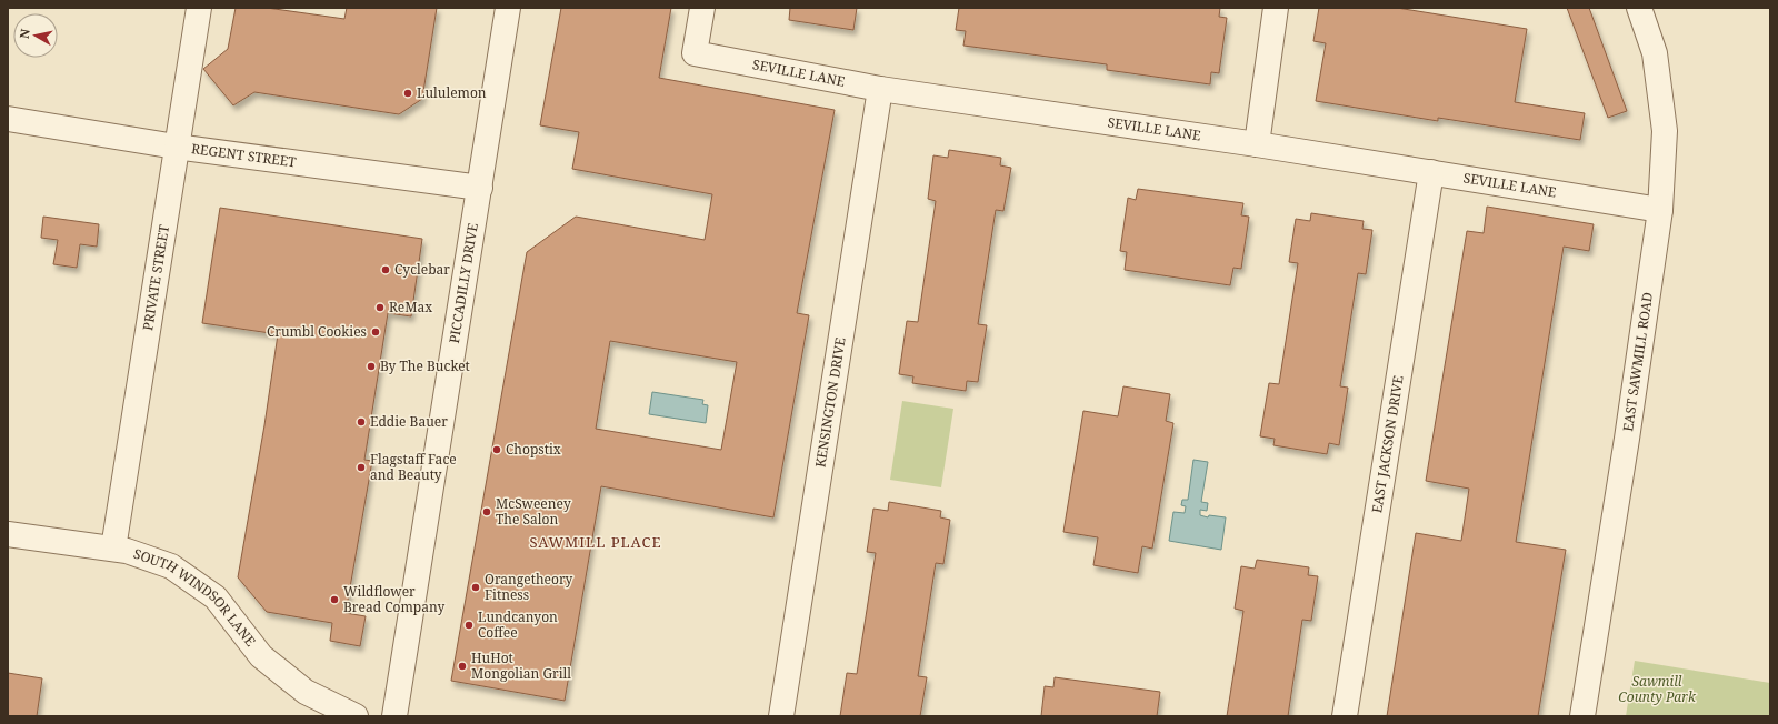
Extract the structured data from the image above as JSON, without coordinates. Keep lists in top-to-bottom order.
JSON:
{
  "streets": {
    "street": [
      "SEVILLE LANE",
      "REGENT STREET",
      "PRIVATE STREET",
      "PICCADILLY DRIVE",
      "EAST SAWMILL ROAD",
      "KENSINGTON DRIVE",
      "EAST JACKSON DRIVE",
      "SOUTH WINDSOR LANE"
    ]
  },
  "crossings": [
    ["SEVILLE LANE", "EAST SAWMILL ROAD"],
    ["SEVILLE LANE", "KENSINGTON DRIVE"],
    ["SEVILLE LANE", "EAST JACKSON DRIVE"],
    ["REGENT STREET", "PRIVATE STREET"],
    ["REGENT STREET", "PICCADILLY DRIVE"],
    ["PRIVATE STREET", "SOUTH WINDSOR LANE"]
  ],
  "districts": ["SAWMILL PLACE"],
  "parks": ["Sawmill County Park"],
  "places": [
    "Lululemon",
    "Cyclebar",
    "ReMax",
    "Crumbl Cookies",
    "By The Bucket",
    "Eddie Bauer",
    "Chopstix",
    "Flagstaff Face and Beauty",
    "McSweeney The Salon",
    "Orangetheory Fitness",
    "Wildflower Bread Company",
    "Lundcanyon Coffee",
    "HuHot Mongolian Grill"
  ],
  "north": "left"
}
